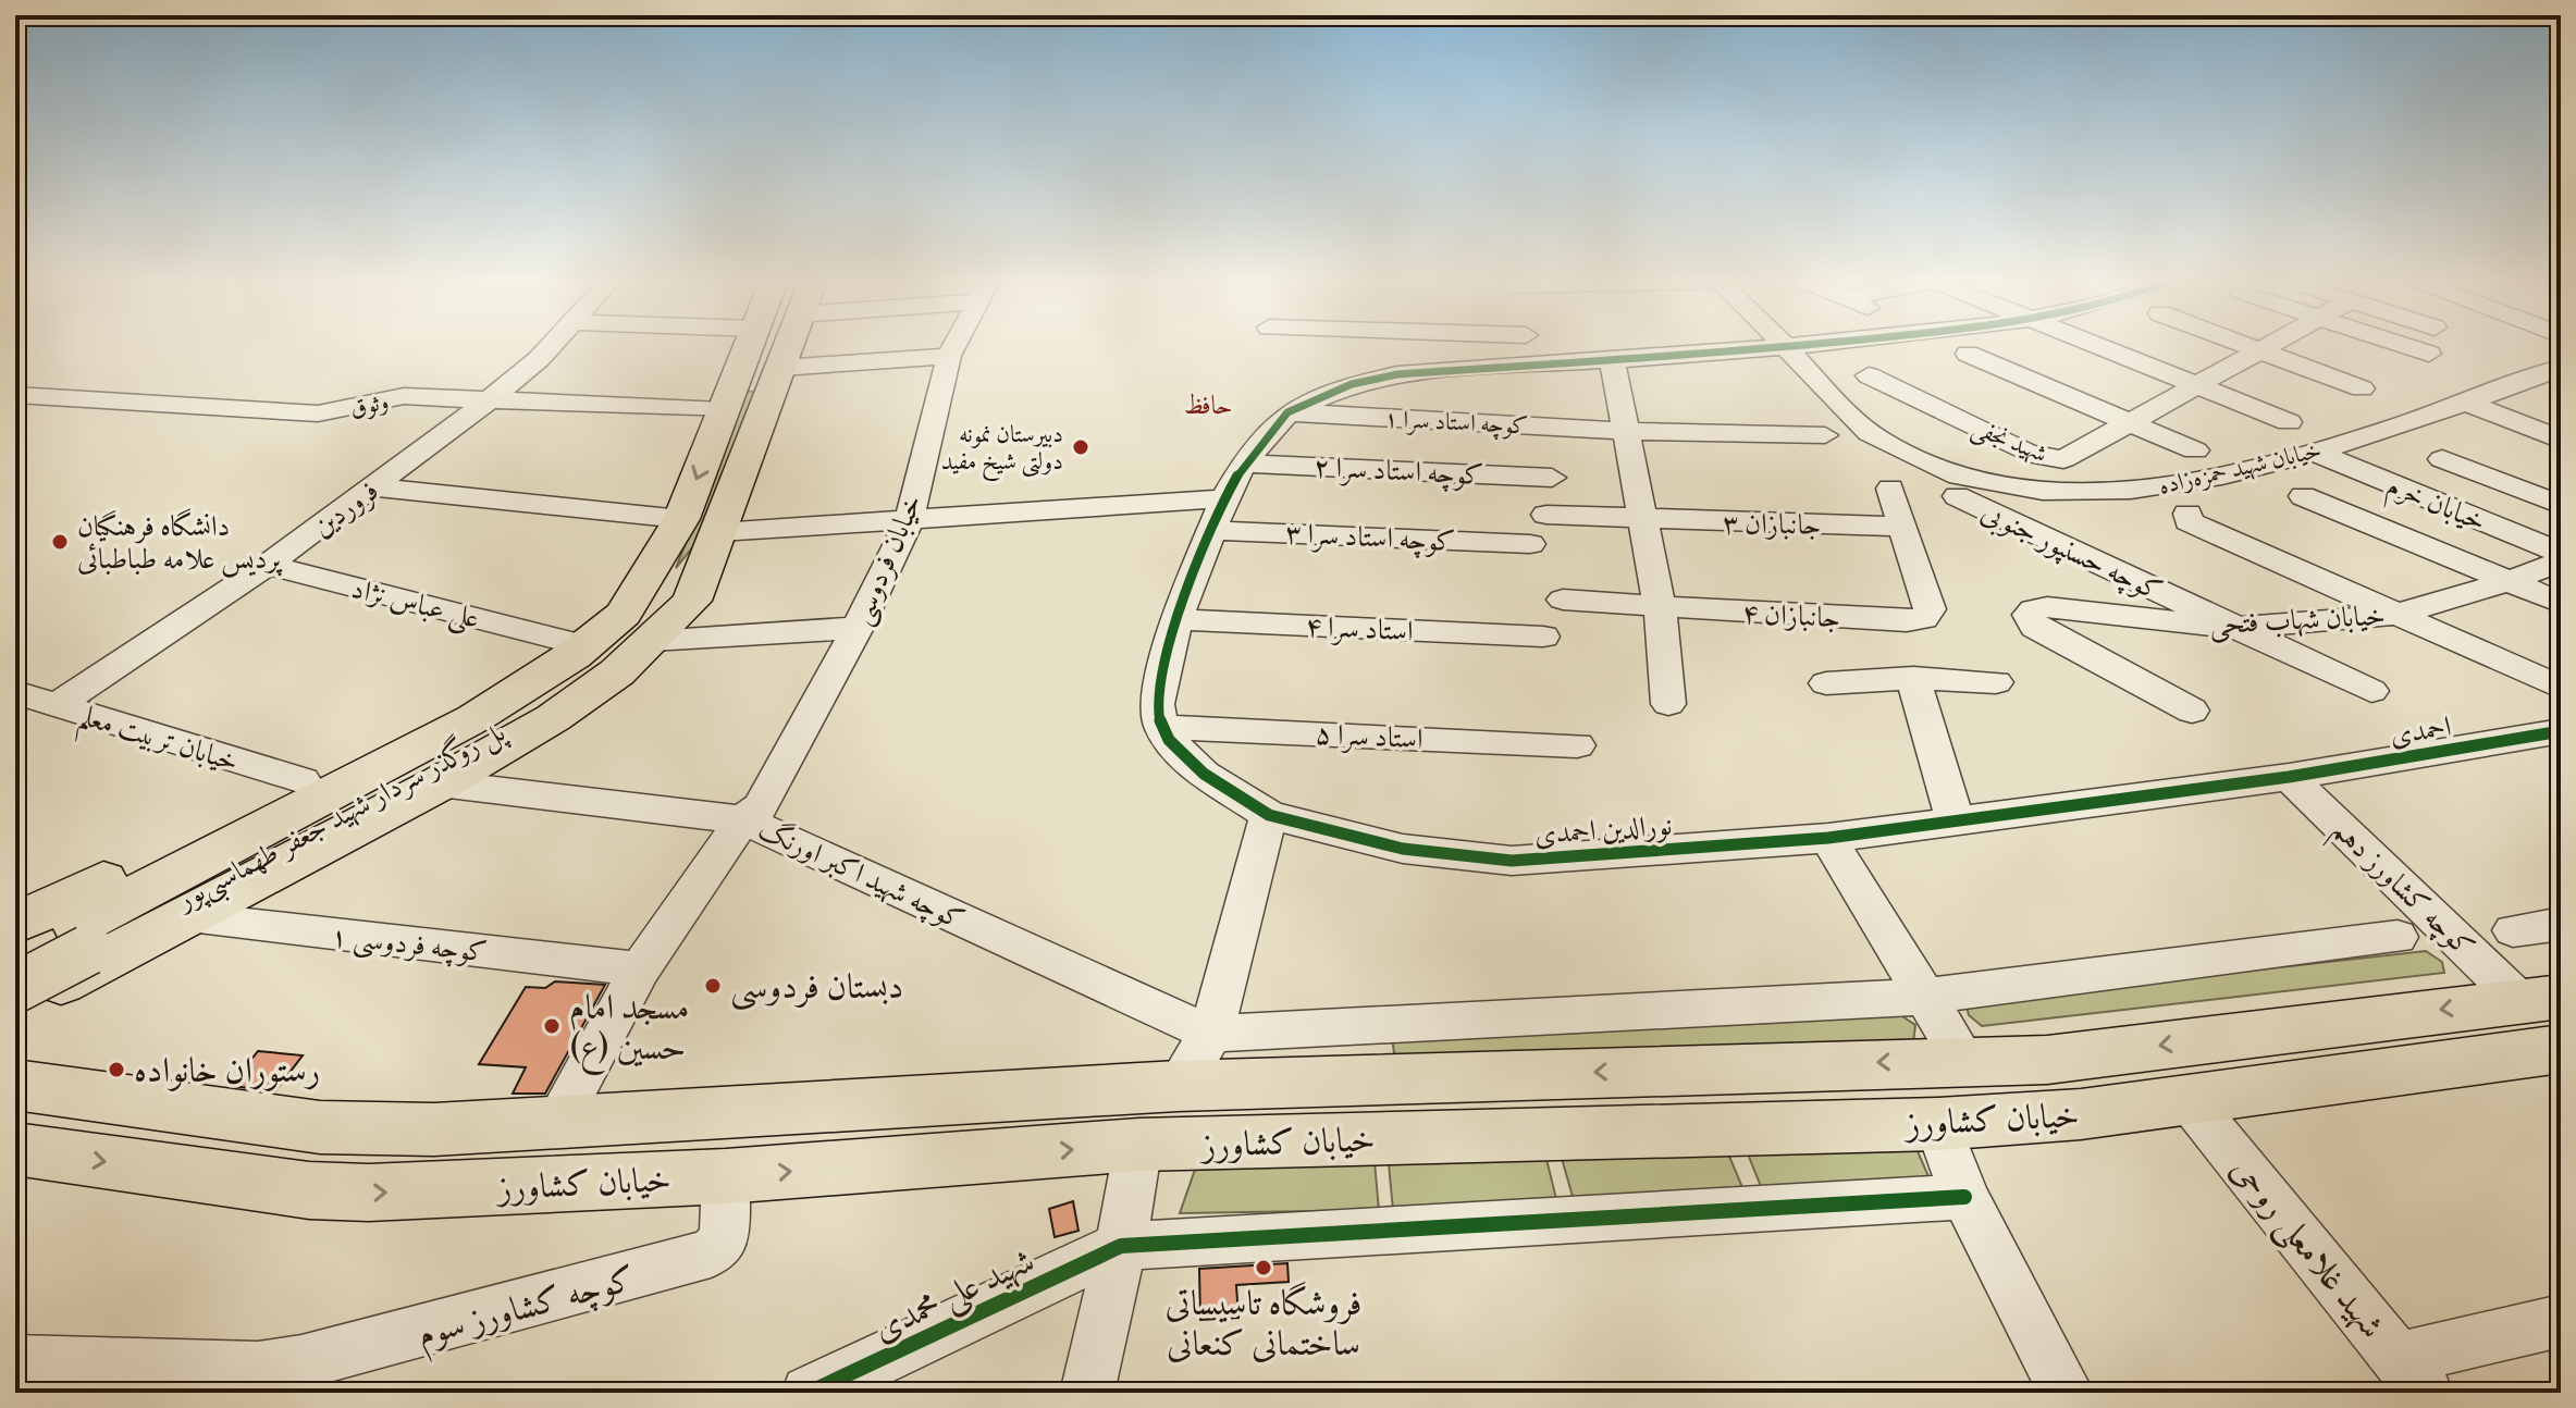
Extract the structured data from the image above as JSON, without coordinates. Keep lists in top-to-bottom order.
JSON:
{
  "streets": {
    "main road": ["پل روگذر سردار شهید جعفر طهماسبی‌پور", "خیابان کشاورز"],
    "street": [
      "وثوق",
      "کوچه استاد سرا ۱",
      "شهید نجفی",
      "خیابان شهید حمزه‌زاده",
      "کوچه استاد سرا ۲",
      "خیابان خرم",
      "فروردین",
      "جانبازان ۳",
      "کوچه استاد سرا ۳",
      "کوچه حسنپور جنوبی",
      "خیابان فردوسی",
      "علی عباس نژاد",
      "جانبازان ۴",
      "خیابان شهاب فتحی",
      "استاد سرا ۴",
      "احمدی",
      "استاد سرا ۵",
      "خیابان تربیت معلم",
      "نورالدین احمدی",
      "کوچه شهید اکبر اورنگ",
      "کوچه کشاورز دهم",
      "کوچه فردوسی ۱",
      "شهید غلامعلی روحی",
      "شهید علی محمدی",
      "کوچه کشاورز سوم"
    ]
  },
  "crossings": [
    ["وثوق", "فروردین"],
    ["خیابان شهید حمزه‌زاده", "خیابان خرم"],
    ["فروردین", "علی عباس نژاد"],
    ["فروردین", "خیابان تربیت معلم"],
    ["جانبازان ۳", "جانبازان ۴"],
    ["کوچه استاد سرا ۳", "خیابان فردوسی"],
    ["کوچه حسنپور جنوبی", "خیابان شهاب فتحی"],
    ["خیابان فردوسی", "کوچه شهید اکبر اورنگ"],
    ["خیابان فردوسی", "کوچه فردوسی ۱"],
    ["خیابان فردوسی", "خیابان کشاورز"],
    ["احمدی", "نورالدین احمدی"],
    ["احمدی", "کوچه کشاورز دهم"],
    ["استاد سرا ۵", "نورالدین احمدی"],
    ["نورالدین احمدی", "کوچه کشاورز دهم"],
    ["کوچه کشاورز دهم", "خیابان کشاورز"],
    ["خیابان کشاورز", "شهید غلامعلی روحی"],
    ["خیابان کشاورز", "کوچه کشاورز سوم"]
  ],
  "districts": ["حافظ"],
  "places": [
    "دبیرستان نمونه دولتی شیخ مفید",
    "دانشگاه فرهنگیان پردیس علامه طباطبائی",
    "دبستان فردوسی",
    "مسجد امام حسین (ع)",
    "رستوران خانواده",
    "فروشگاه تاسیساتی ساختمانی کنعانی"
  ]
}
